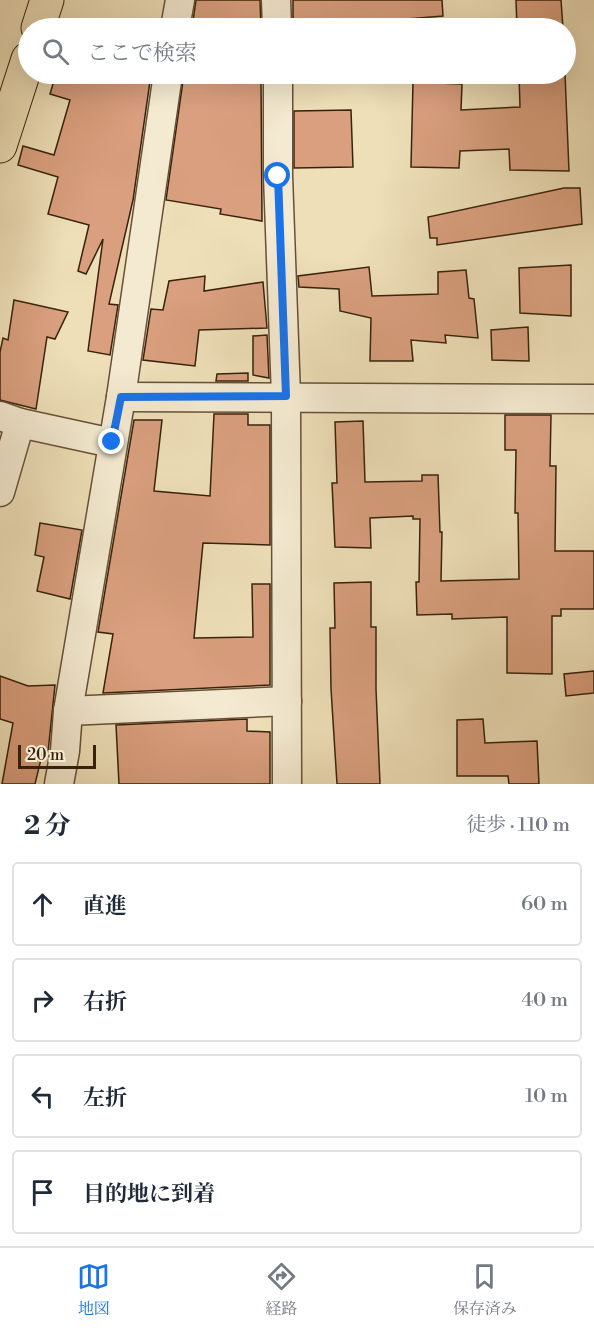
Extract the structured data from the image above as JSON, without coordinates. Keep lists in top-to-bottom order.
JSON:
{
  "scale_bar": "20 m",
  "page": {
    "search": "ここで検索",
    "scale": "20 m",
    "heading": ["2 分", "徒歩 · 110 m"],
    "list": [
      ["直進", "60 m"],
      ["右折", "40 m"],
      ["左折", "10 m"],
      "目的地に到着"
    ],
    "nav": ["地図", "経路", "保存済み"]
  }
}
